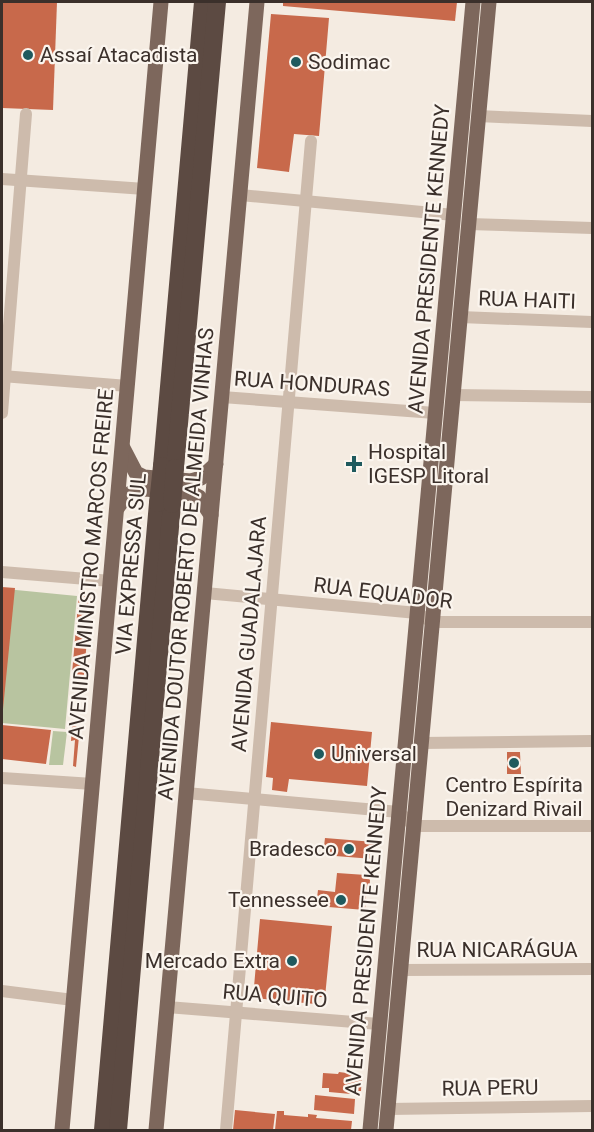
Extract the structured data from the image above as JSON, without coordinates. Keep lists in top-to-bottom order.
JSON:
{
  "streets": {
    "highway": ["VIA EXPRESSA SUL"],
    "main road": ["AVENIDA PRESIDENTE KENNEDY", "AVENIDA MINISTRO MARCOS FREIRE", "AVENIDA DOUTOR ROBERTO DE ALMEIDA VINHAS"],
    "street": [
      "RUA HAITI",
      "RUA HONDURAS",
      "RUA EQUADOR",
      "AVENIDA GUADALAJARA",
      "RUA NICARÁGUA",
      "RUA QUITO",
      "RUA PERU"
    ]
  },
  "crossings": [
    ["AVENIDA PRESIDENTE KENNEDY", "RUA HAITI"],
    ["AVENIDA PRESIDENTE KENNEDY", "RUA HONDURAS"],
    ["AVENIDA PRESIDENTE KENNEDY", "RUA EQUADOR"],
    ["AVENIDA PRESIDENTE KENNEDY", "RUA NICARÁGUA"],
    ["AVENIDA PRESIDENTE KENNEDY", "RUA QUITO"],
    ["AVENIDA PRESIDENTE KENNEDY", "RUA PERU"],
    ["RUA HONDURAS", "AVENIDA DOUTOR ROBERTO DE ALMEIDA VINHAS"],
    ["RUA HONDURAS", "AVENIDA GUADALAJARA"],
    ["AVENIDA DOUTOR ROBERTO DE ALMEIDA VINHAS", "RUA EQUADOR"],
    ["AVENIDA DOUTOR ROBERTO DE ALMEIDA VINHAS", "RUA QUITO"],
    ["RUA EQUADOR", "AVENIDA GUADALAJARA"],
    ["AVENIDA GUADALAJARA", "RUA QUITO"]
  ],
  "places": {
    "other": [
      "Assaí Atacadista",
      "Sodimac",
      "Universal",
      "Centro Espírita Denizard Rivail",
      "Bradesco",
      "Tennessee",
      "Mercado Extra"
    ],
    "health": ["Hospital IGESP Litoral"]
  }
}
